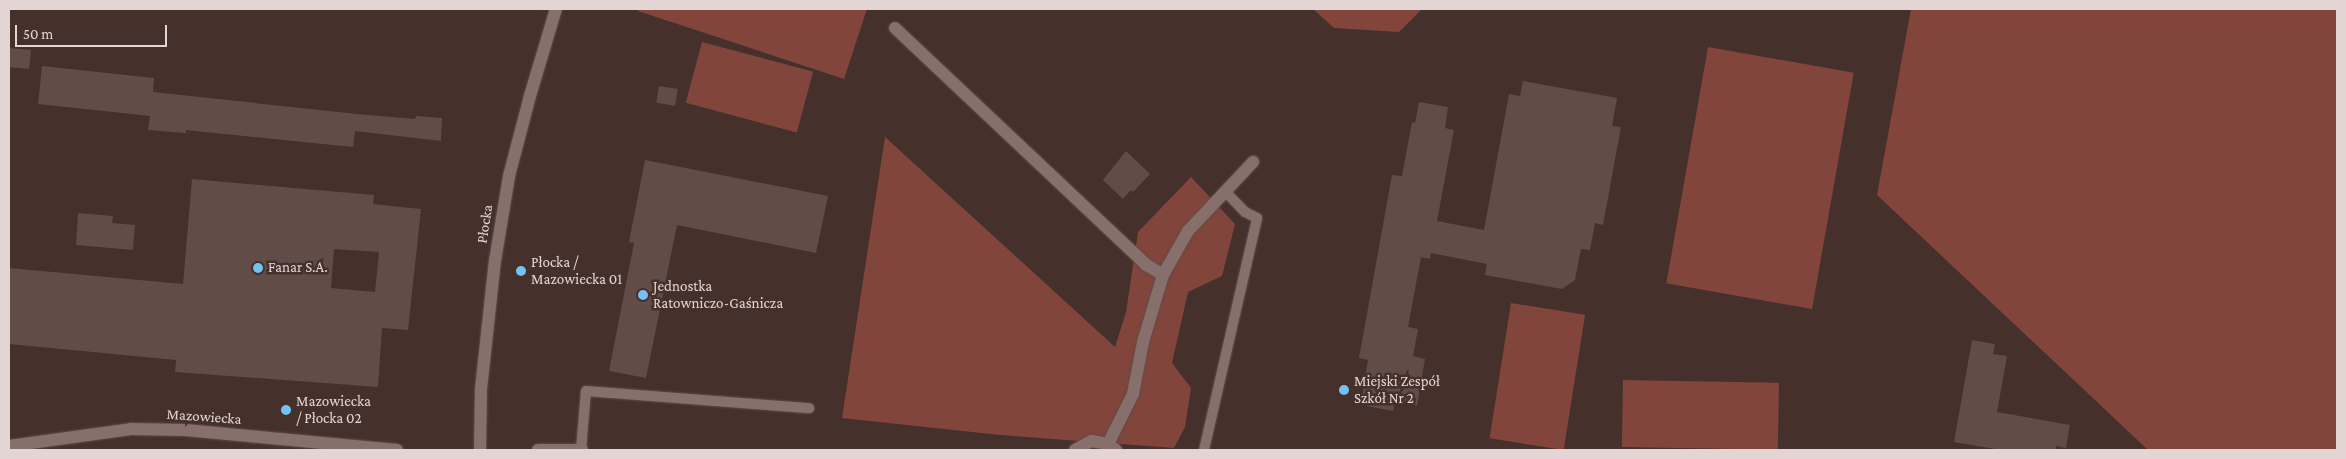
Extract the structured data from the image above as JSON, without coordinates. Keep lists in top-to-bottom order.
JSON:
{
  "streets": {
    "street": ["Płocka", "Mazowiecka"]
  },
  "places": [
    "Fanar S.A.",
    "Płocka / Mazowiecka 01",
    "Jednostka Ratowniczo-Gaśnicza",
    "Miejski Zespół Szkół Nr 2",
    "Mazowiecka / Płocka 02"
  ],
  "scale_bar": "50 m"
}
